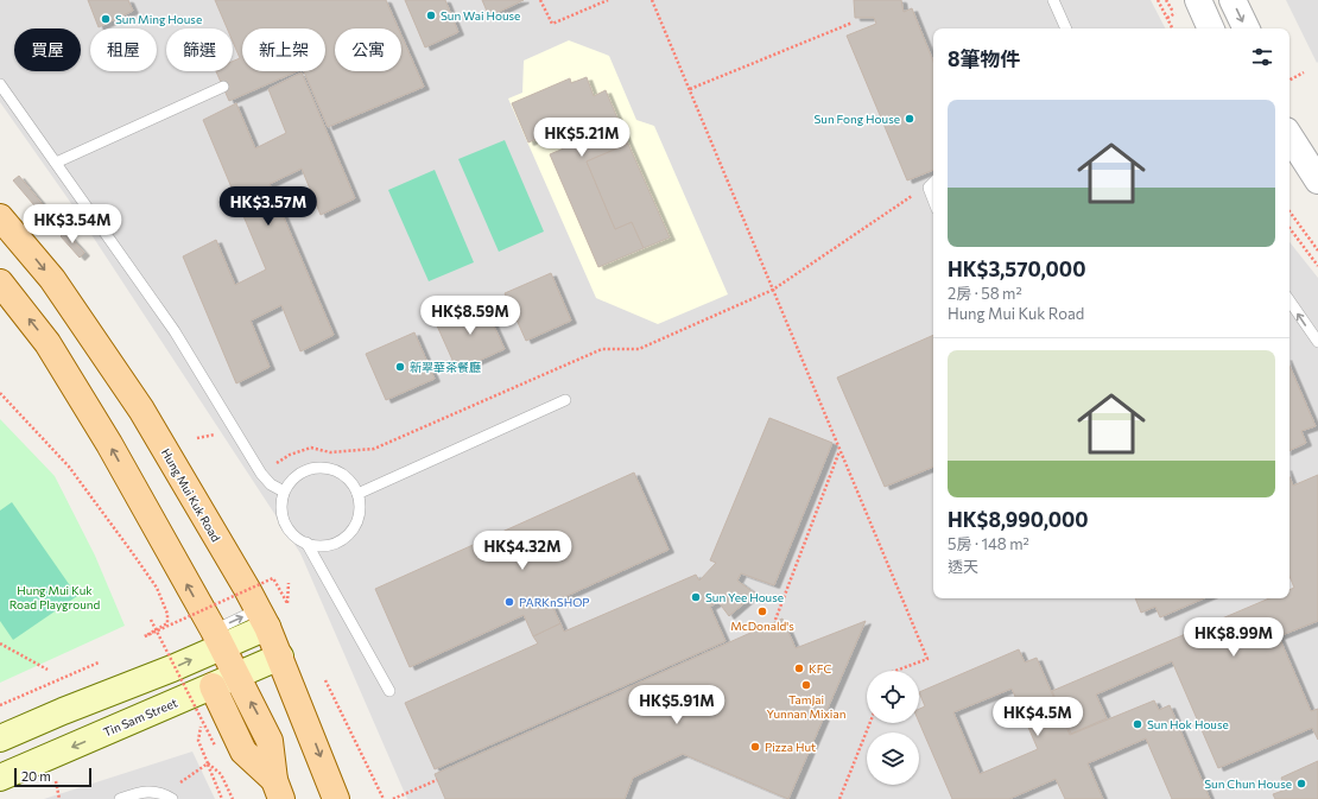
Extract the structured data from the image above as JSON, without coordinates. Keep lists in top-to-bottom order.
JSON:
{
  "streets": {
    "main road": ["Hung Mui Kuk Road", "Tin Sam Street"]
  },
  "crossings": [
    ["Hung Mui Kuk Road", "Tin Sam Street"]
  ],
  "parks": ["Hung Mui Kuk Road Playground"],
  "places": [
    "Sun Wai House",
    "Sun Ming House",
    "Sun Fong House",
    "新翠華茶餐廳",
    "Sun Yee House",
    "PARKnSHOP",
    "McDonald's",
    "KFC",
    "TamJai Yunnan Mixian",
    "Sun Hok House",
    "Pizza Hut",
    "Sun Chun House"
  ],
  "scale_bar": "20 m",
  "page": {
    "chip": [
      "買屋",
      "租屋",
      "篩選",
      "新上架",
      "公寓"
    ],
    "heading": "8筆物件",
    "list": [
      {
        "name": "HK$3,570,000",
        "note": "2房 · 58 m² · Hung Mui Kuk Road"
      },
      {
        "name": "HK$8,990,000",
        "note": "5房 · 148 m² · 透天"
      }
    ],
    "price": [
      "HK$5.21M",
      "HK$3.57M",
      "HK$3.54M",
      "HK$8.59M",
      "HK$4.32M",
      "HK$8.99M",
      "HK$5.91M",
      "HK$4.5M"
    ],
    "scale": "20 m"
  }
}
